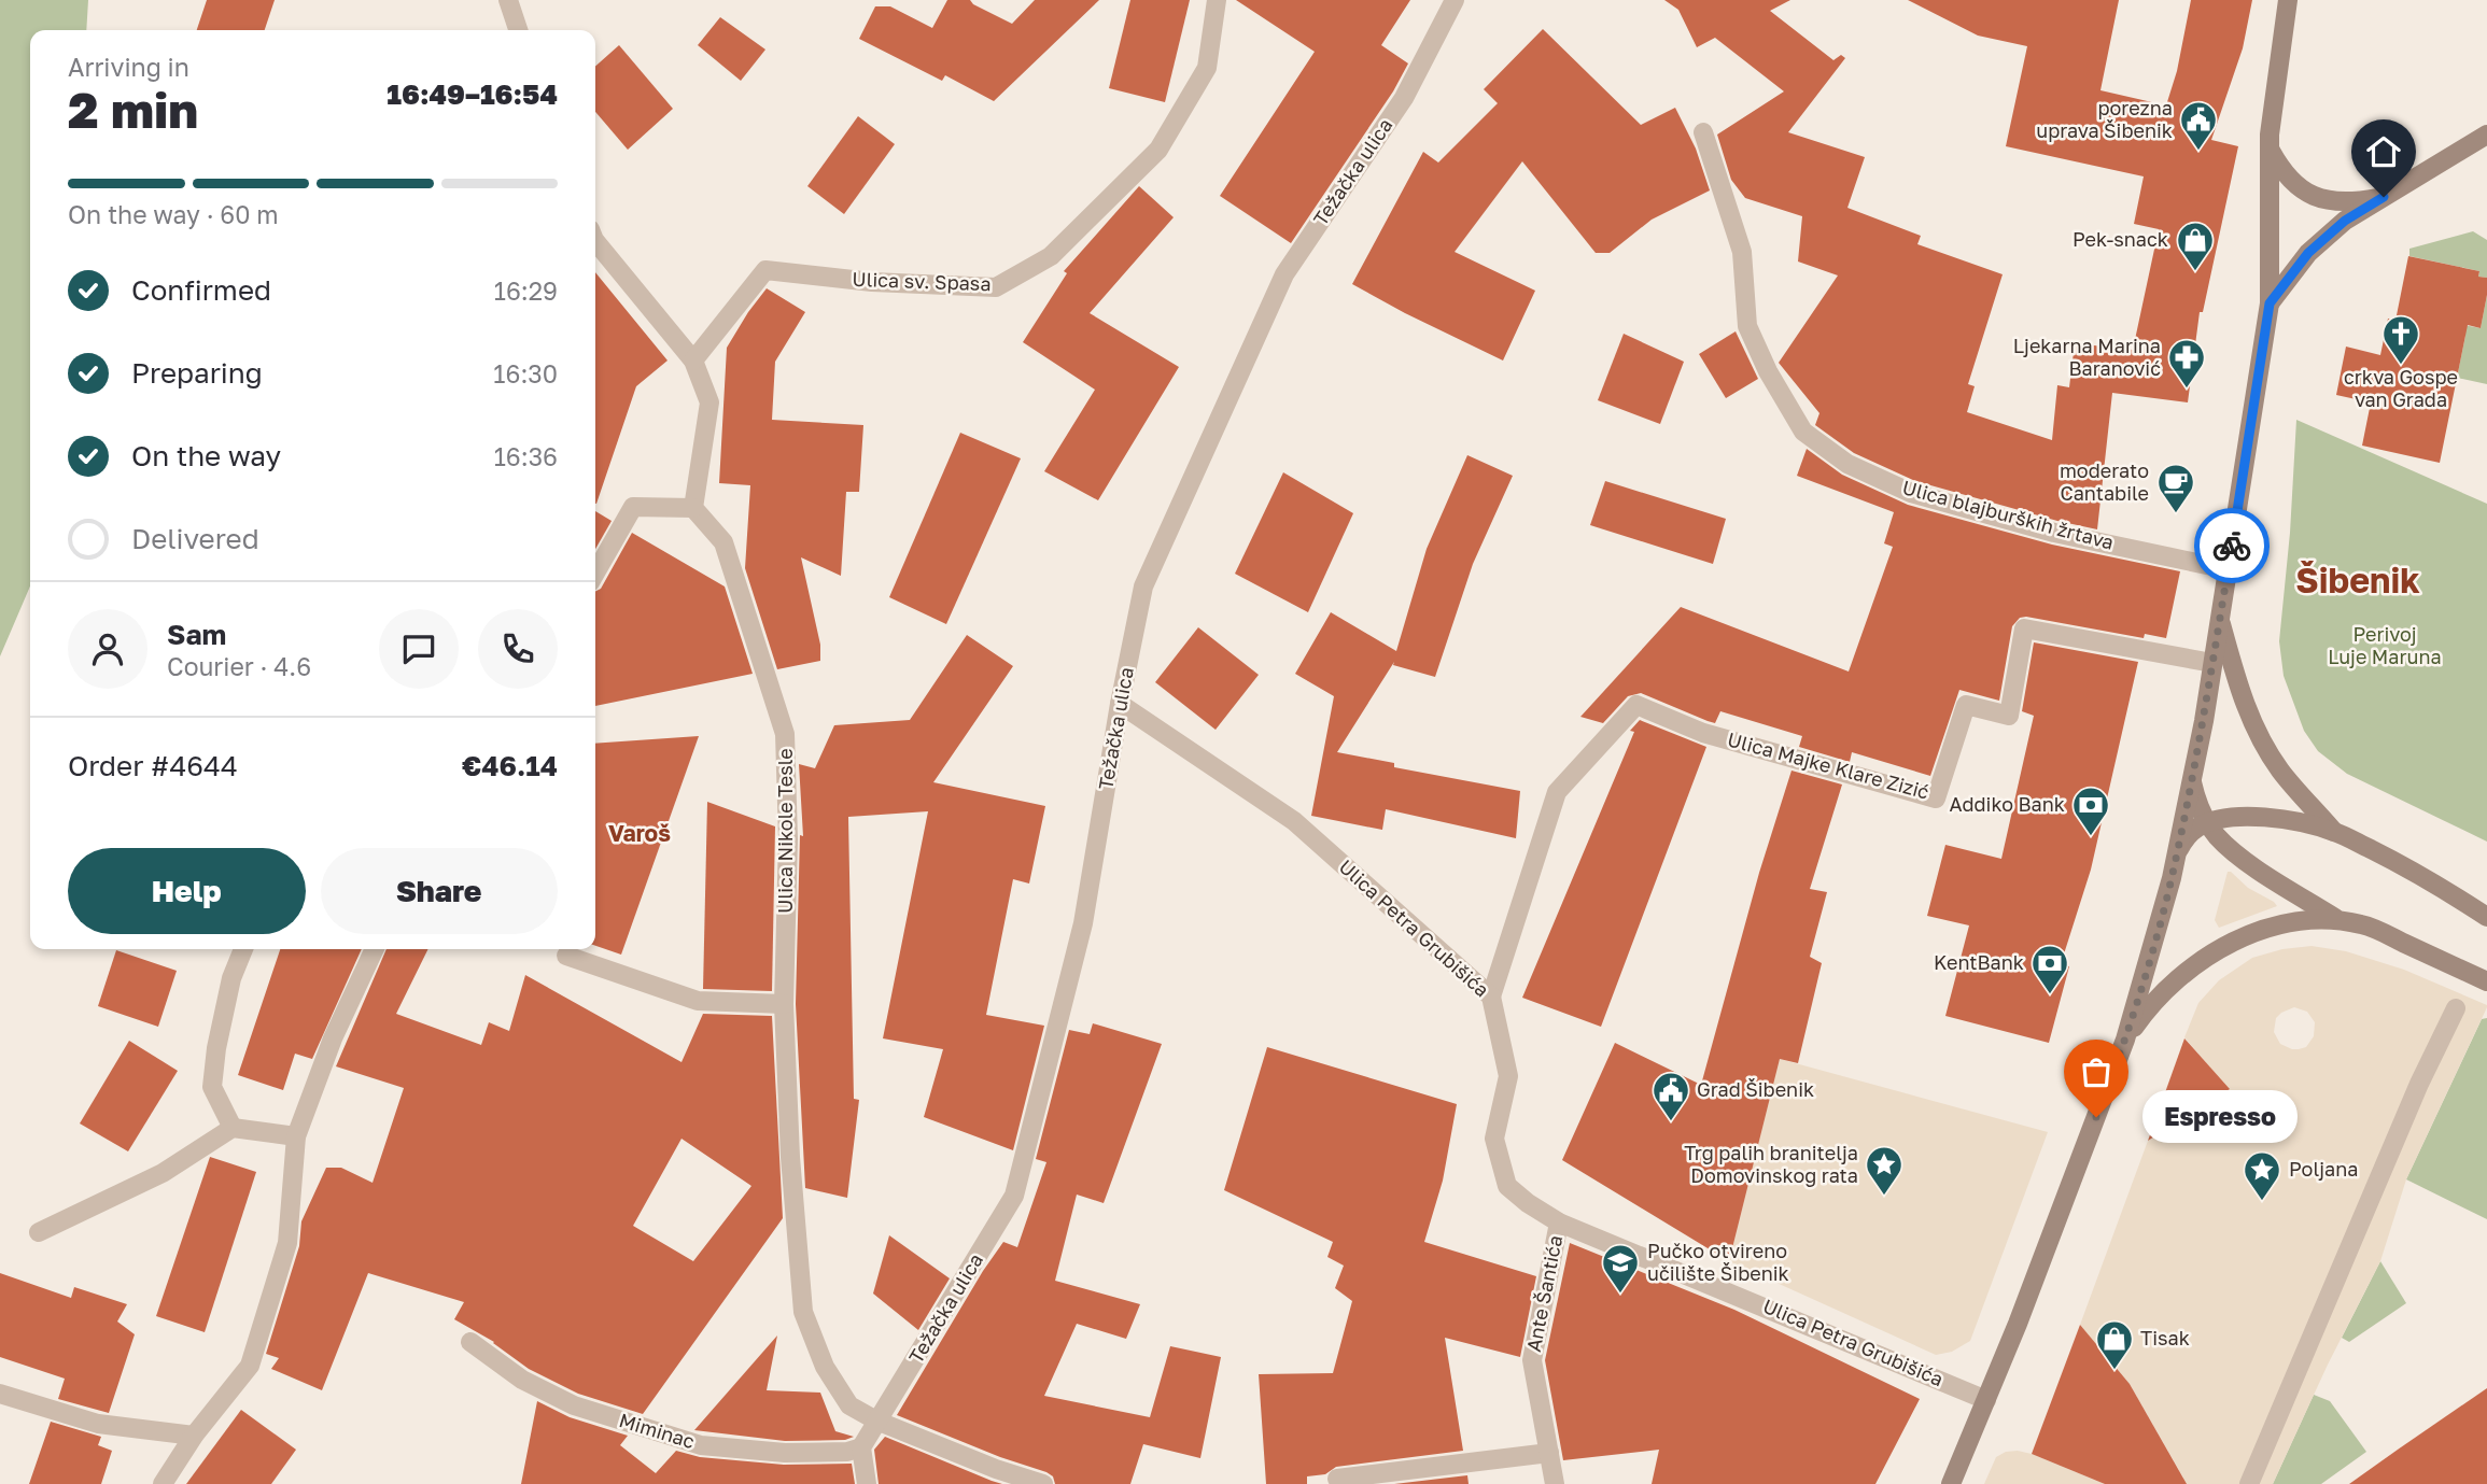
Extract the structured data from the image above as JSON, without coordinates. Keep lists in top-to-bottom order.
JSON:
{
  "streets": {
    "street": [
      "Težačka ulica",
      "Ulica sv. Spasa",
      "Ulica blajburških žrtava",
      "Ulica Majke Klare Zizić",
      "Ulica Nikole Tesle",
      "Ulica Petra Grubišića",
      "Ante Šantića",
      "Miminac"
    ]
  },
  "crossings": [
    ["Težačka ulica", "Ulica Nikole Tesle"],
    ["Težačka ulica", "Ulica Petra Grubišića"],
    ["Težačka ulica", "Miminac"],
    ["Ulica Majke Klare Zizić", "Ulica Petra Grubišića"],
    ["Ulica Petra Grubišića", "Ante Šantića"]
  ],
  "districts": ["Šibenik", "Varoš"],
  "parks": ["Perivoj Luje Maruna"],
  "places": {
    "public building": ["porezna uprava Šibenik", "Grad Šibenik"],
    "shop": ["Pek-snack", "Tisak"],
    "church": ["crkva Gospe van Grada"],
    "pharmacy": ["Ljekarna Marina Baranović"],
    "cafe": ["moderato Cantabile"],
    "bank": ["Addiko Bank", "KentBank"],
    "other": ["Espresso"],
    "place": ["Trg palih branitelja Domovinskog rata", "Poljana"],
    "school or university": ["Pučko otvireno učilište Šibenik"]
  },
  "page": {
    "heading": ["2 min", "Arriving in", "16:49–16:54"],
    "panel": [
      "Sam",
      "Courier · 4.6",
      "Order #4644",
      "€46.14"
    ],
    "bar": "On the way · 60 m",
    "list": [
      ["Confirmed", "16:29"],
      ["Preparing", "16:30"],
      ["On the way", "16:36"],
      "Delivered"
    ],
    "buttons": ["Help", "Share"],
    "bubble": "Espresso"
  }
}
